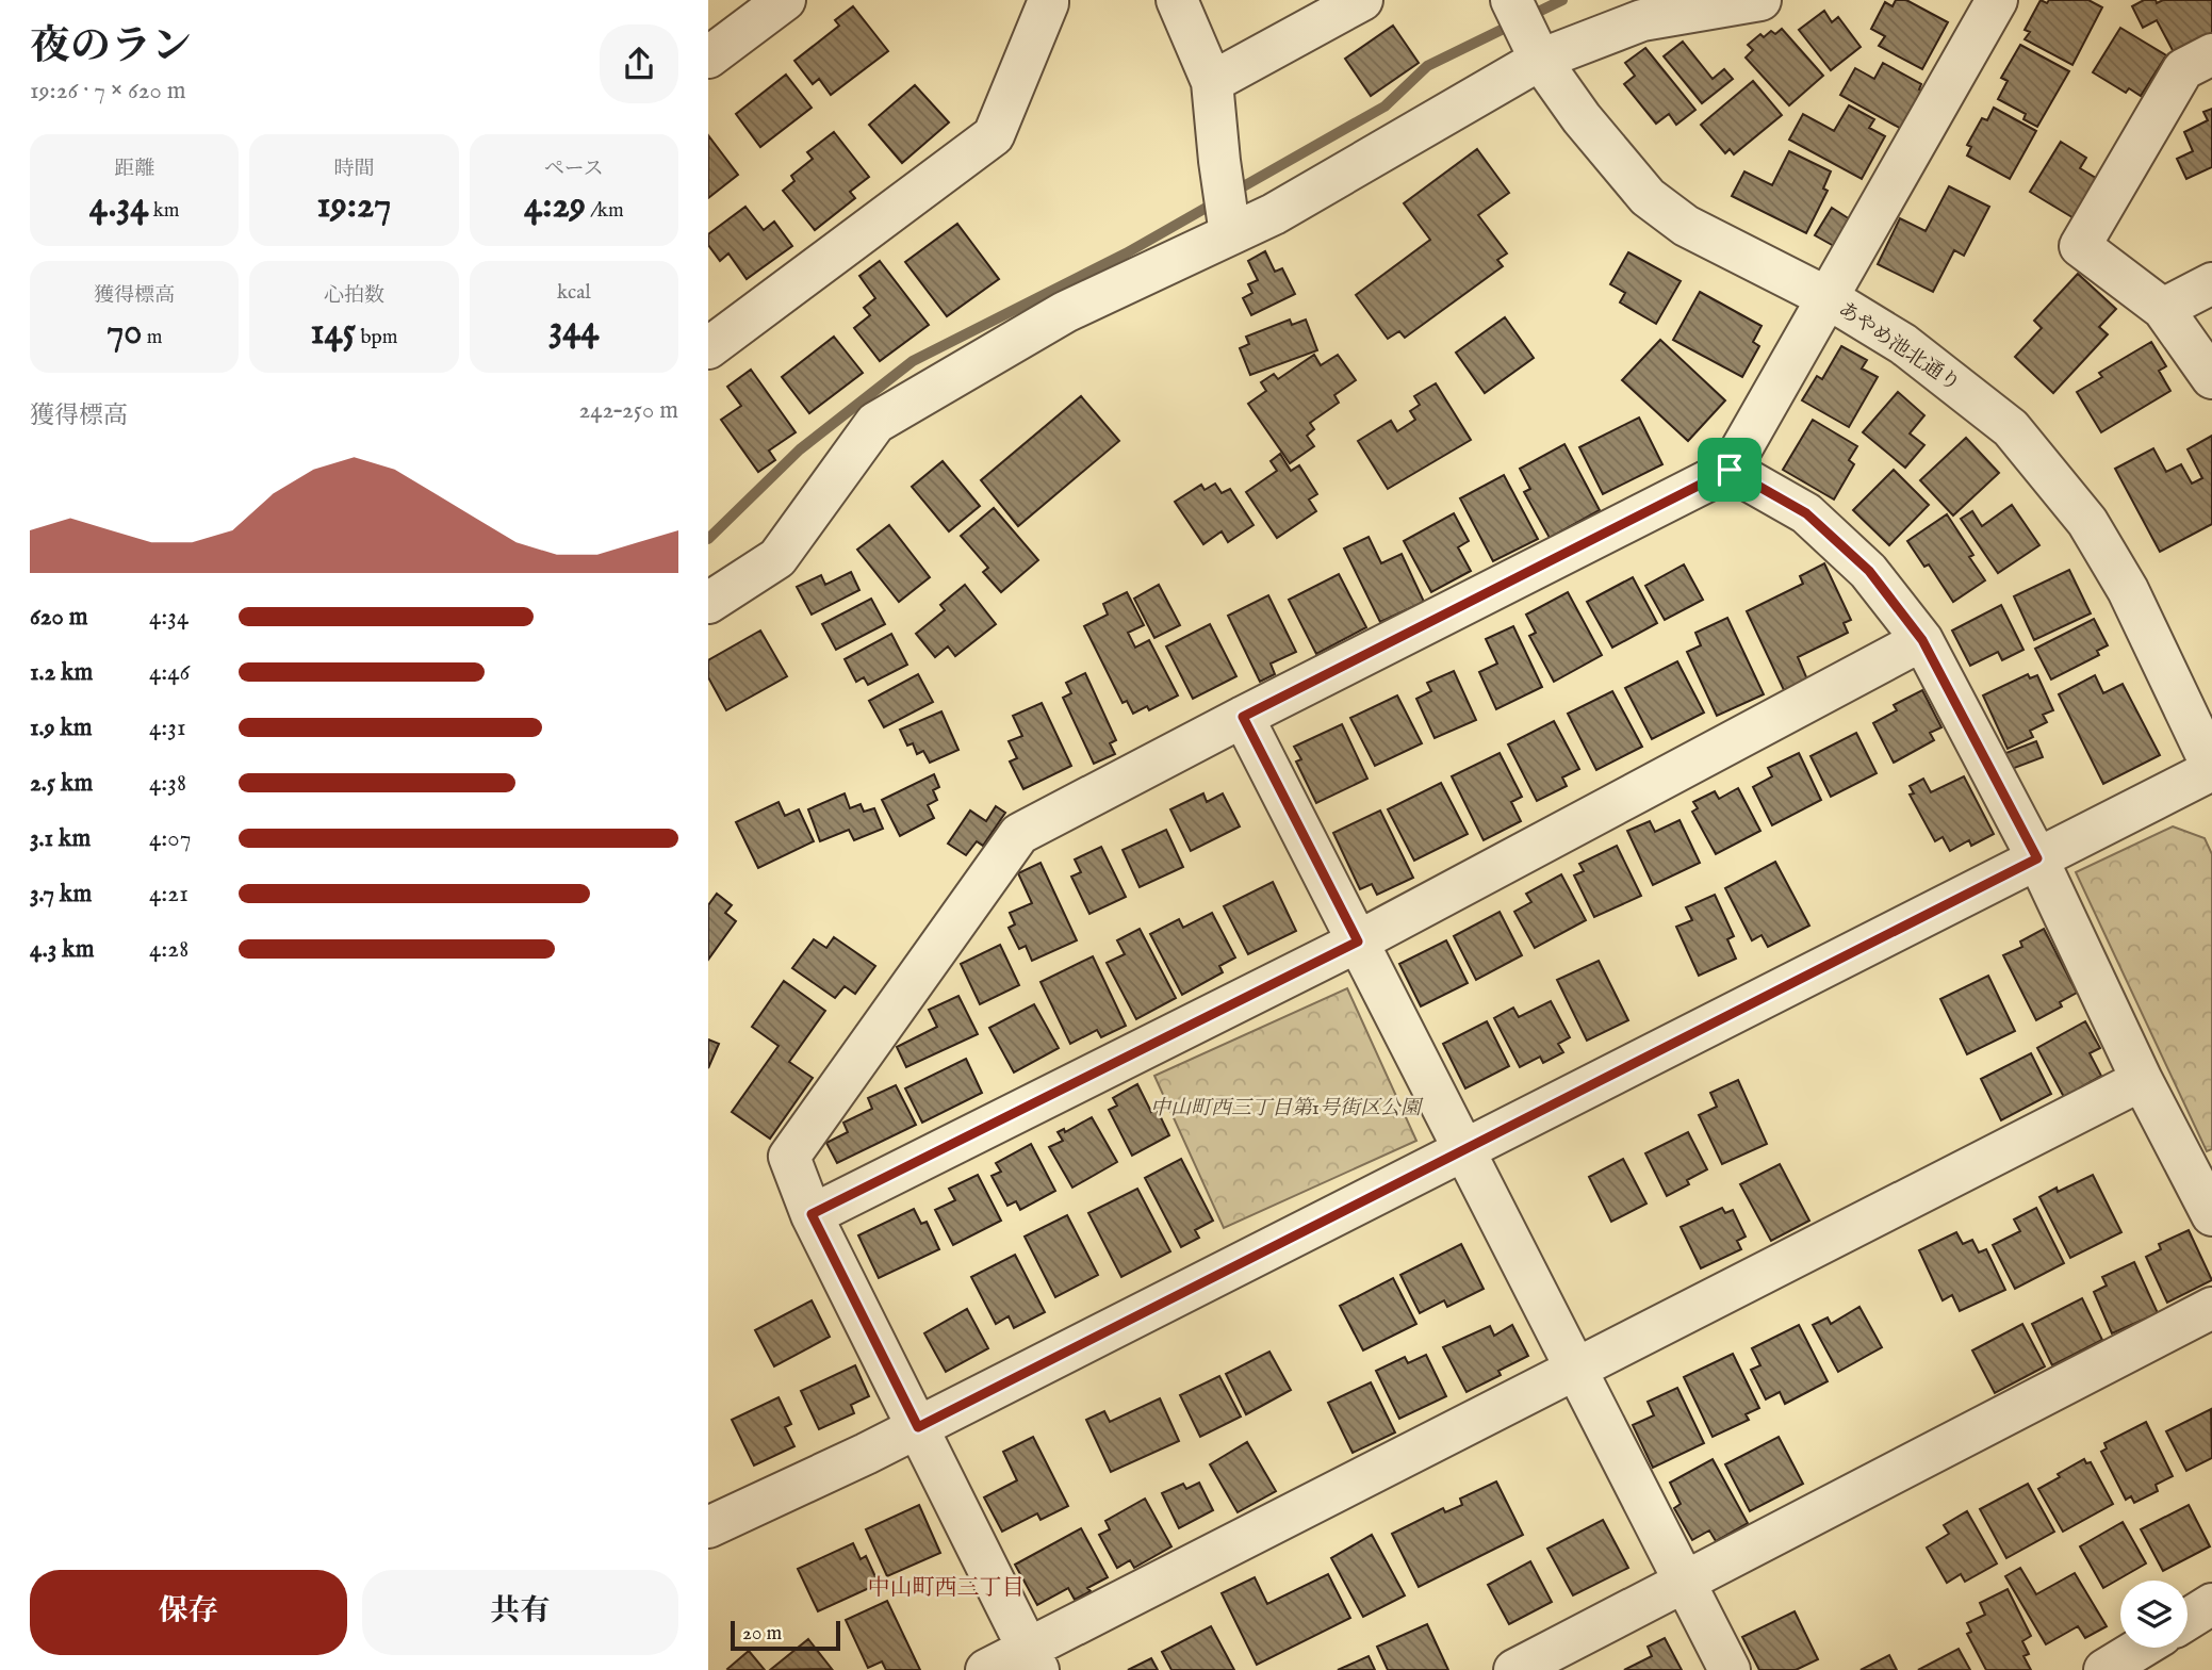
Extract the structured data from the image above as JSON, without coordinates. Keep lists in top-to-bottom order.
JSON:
{
  "streets": {
    "street": ["あやめ池北通り"]
  },
  "districts": ["中山町西三丁目"],
  "parks": ["中山町西三丁目第1号街区公園"],
  "scale_bar": "20 m",
  "page": {
    "heading": ["夜のラン", "19:26 · 7 × 620 m"],
    "stats": [
      ["距離", "4.34 km"],
      ["時間", "19:27"],
      ["ペース", "4:29 /km"],
      ["獲得標高", "70 m"],
      ["心拍数", "145 bpm"],
      ["kcal", "344"]
    ],
    "chart": ["獲得標高", "242–250 m"],
    "list": [
      {
        "name": "620 m",
        "note": "4:34"
      },
      {
        "name": "1.2 km",
        "note": "4:46"
      },
      {
        "name": "1.9 km",
        "note": "4:31"
      },
      {
        "name": "2.5 km",
        "note": "4:38"
      },
      {
        "name": "3.1 km",
        "note": "4:07"
      },
      {
        "name": "3.7 km",
        "note": "4:21"
      },
      {
        "name": "4.3 km",
        "note": "4:28"
      }
    ],
    "buttons": ["保存", "共有"],
    "scale": "20 m"
  }
}
